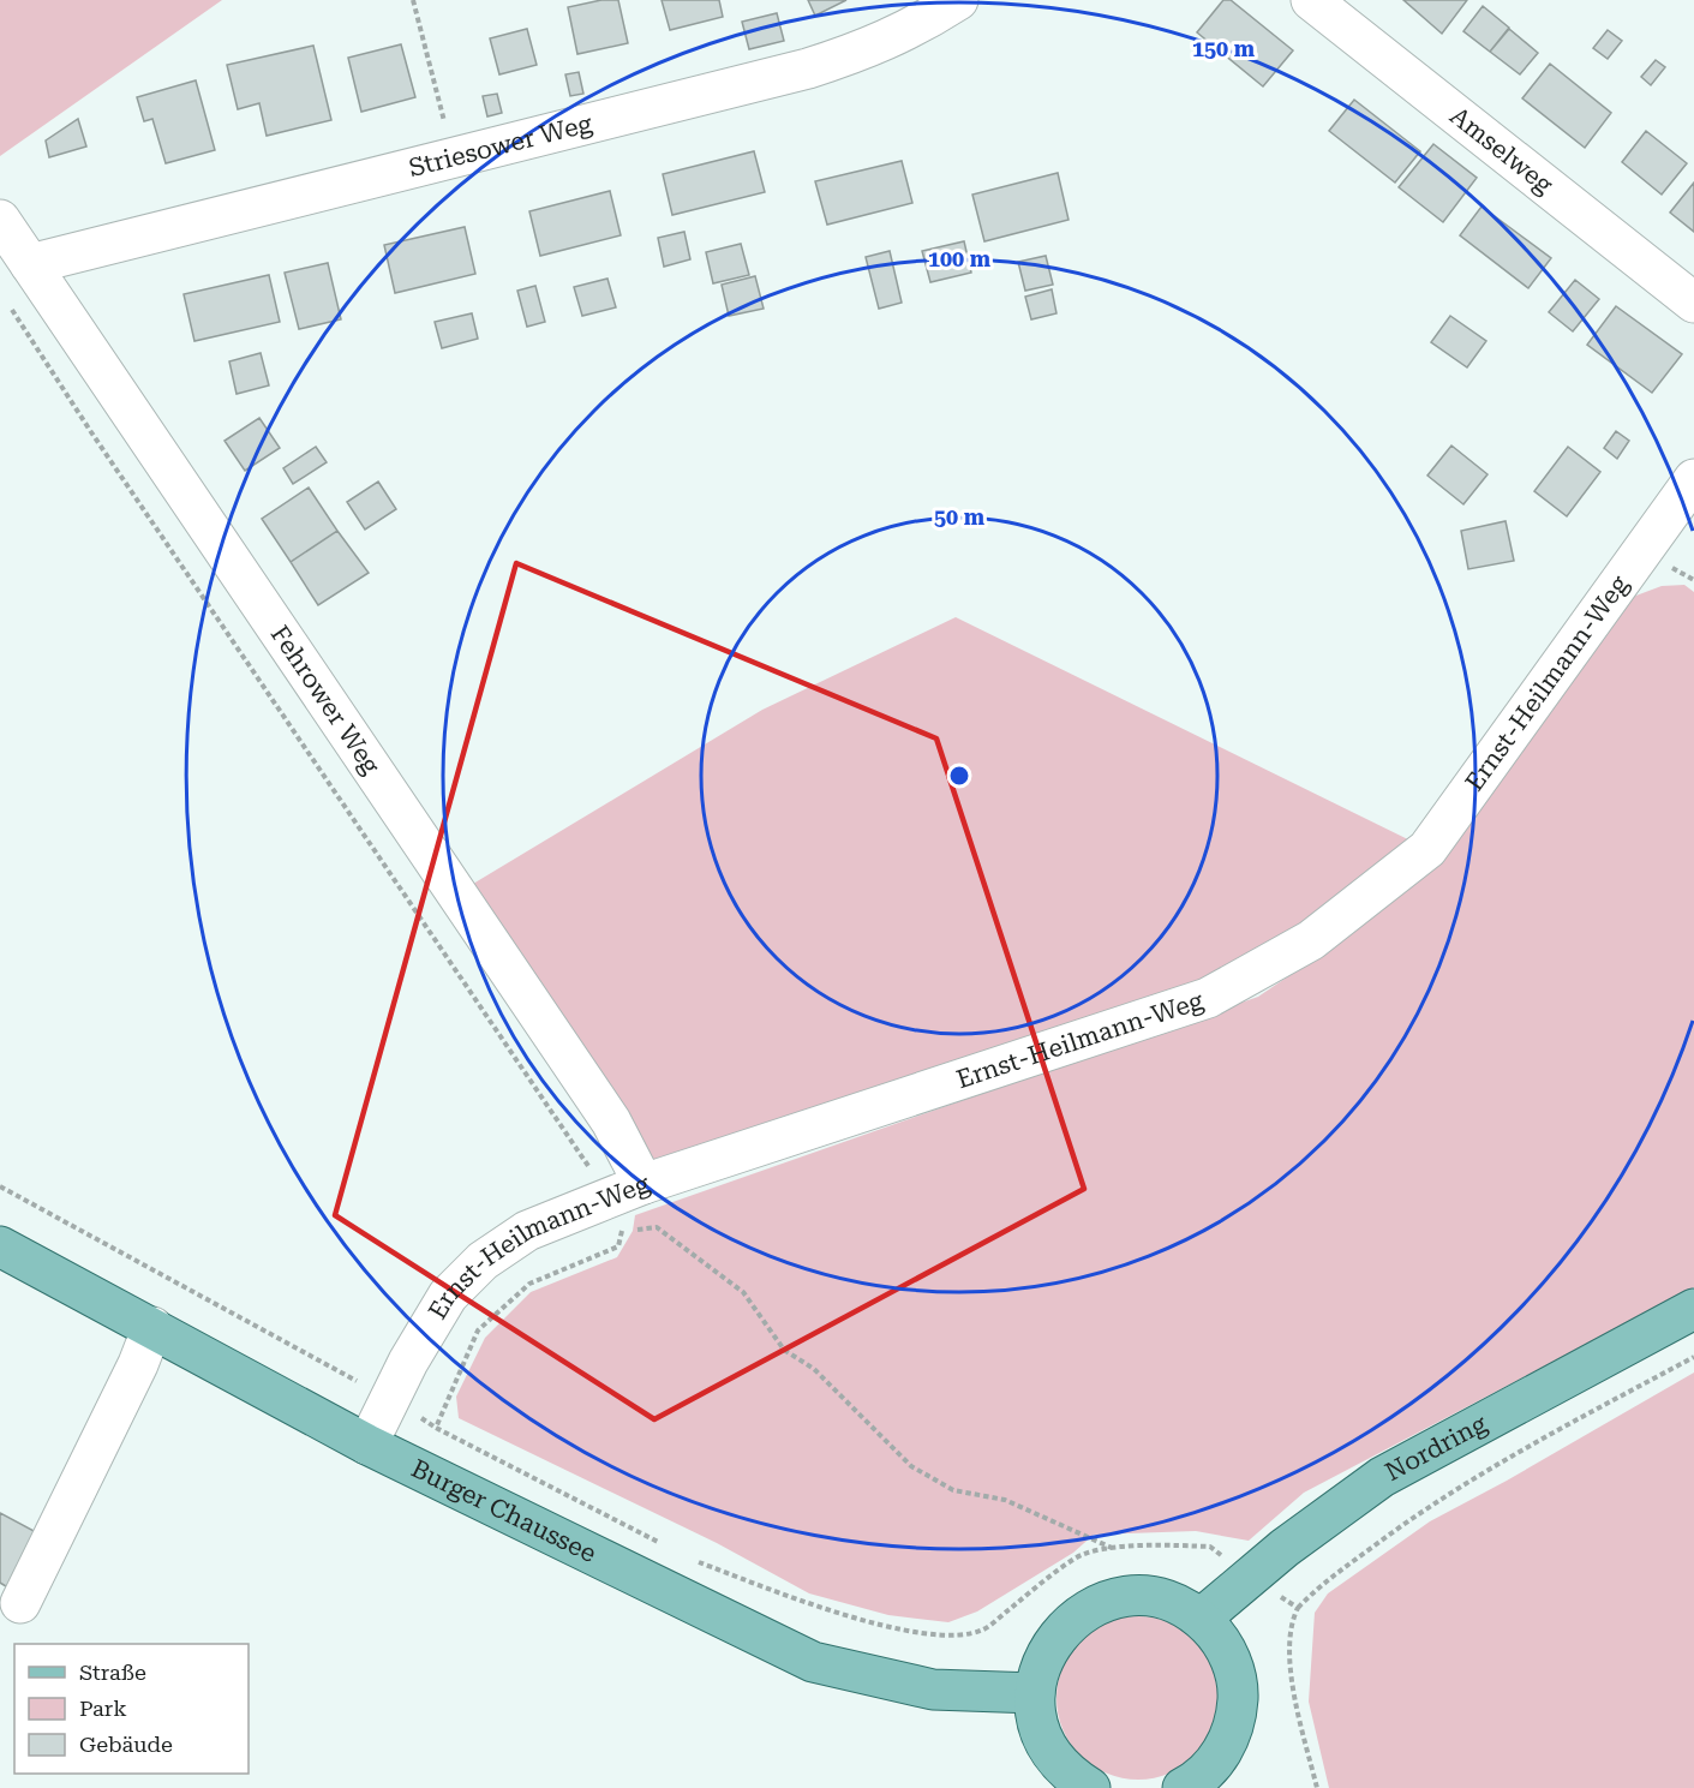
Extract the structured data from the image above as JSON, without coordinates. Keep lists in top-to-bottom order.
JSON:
{
  "streets": {
    "main road": ["Nordring", "Burger Chaussee"],
    "street": [
      "Striesower Weg",
      "Amselweg",
      "Ernst-Heilmann-Weg",
      "Fehrower Weg"
    ]
  },
  "crossings": [
    ["Striesower Weg", "Fehrower Weg"],
    ["Ernst-Heilmann-Weg", "Fehrower Weg"],
    ["Ernst-Heilmann-Weg", "Burger Chaussee"]
  ],
  "legend": ["Straße", "Park", "Gebäude"],
  "rings": ["150 m", "100 m", "50 m"]
}
